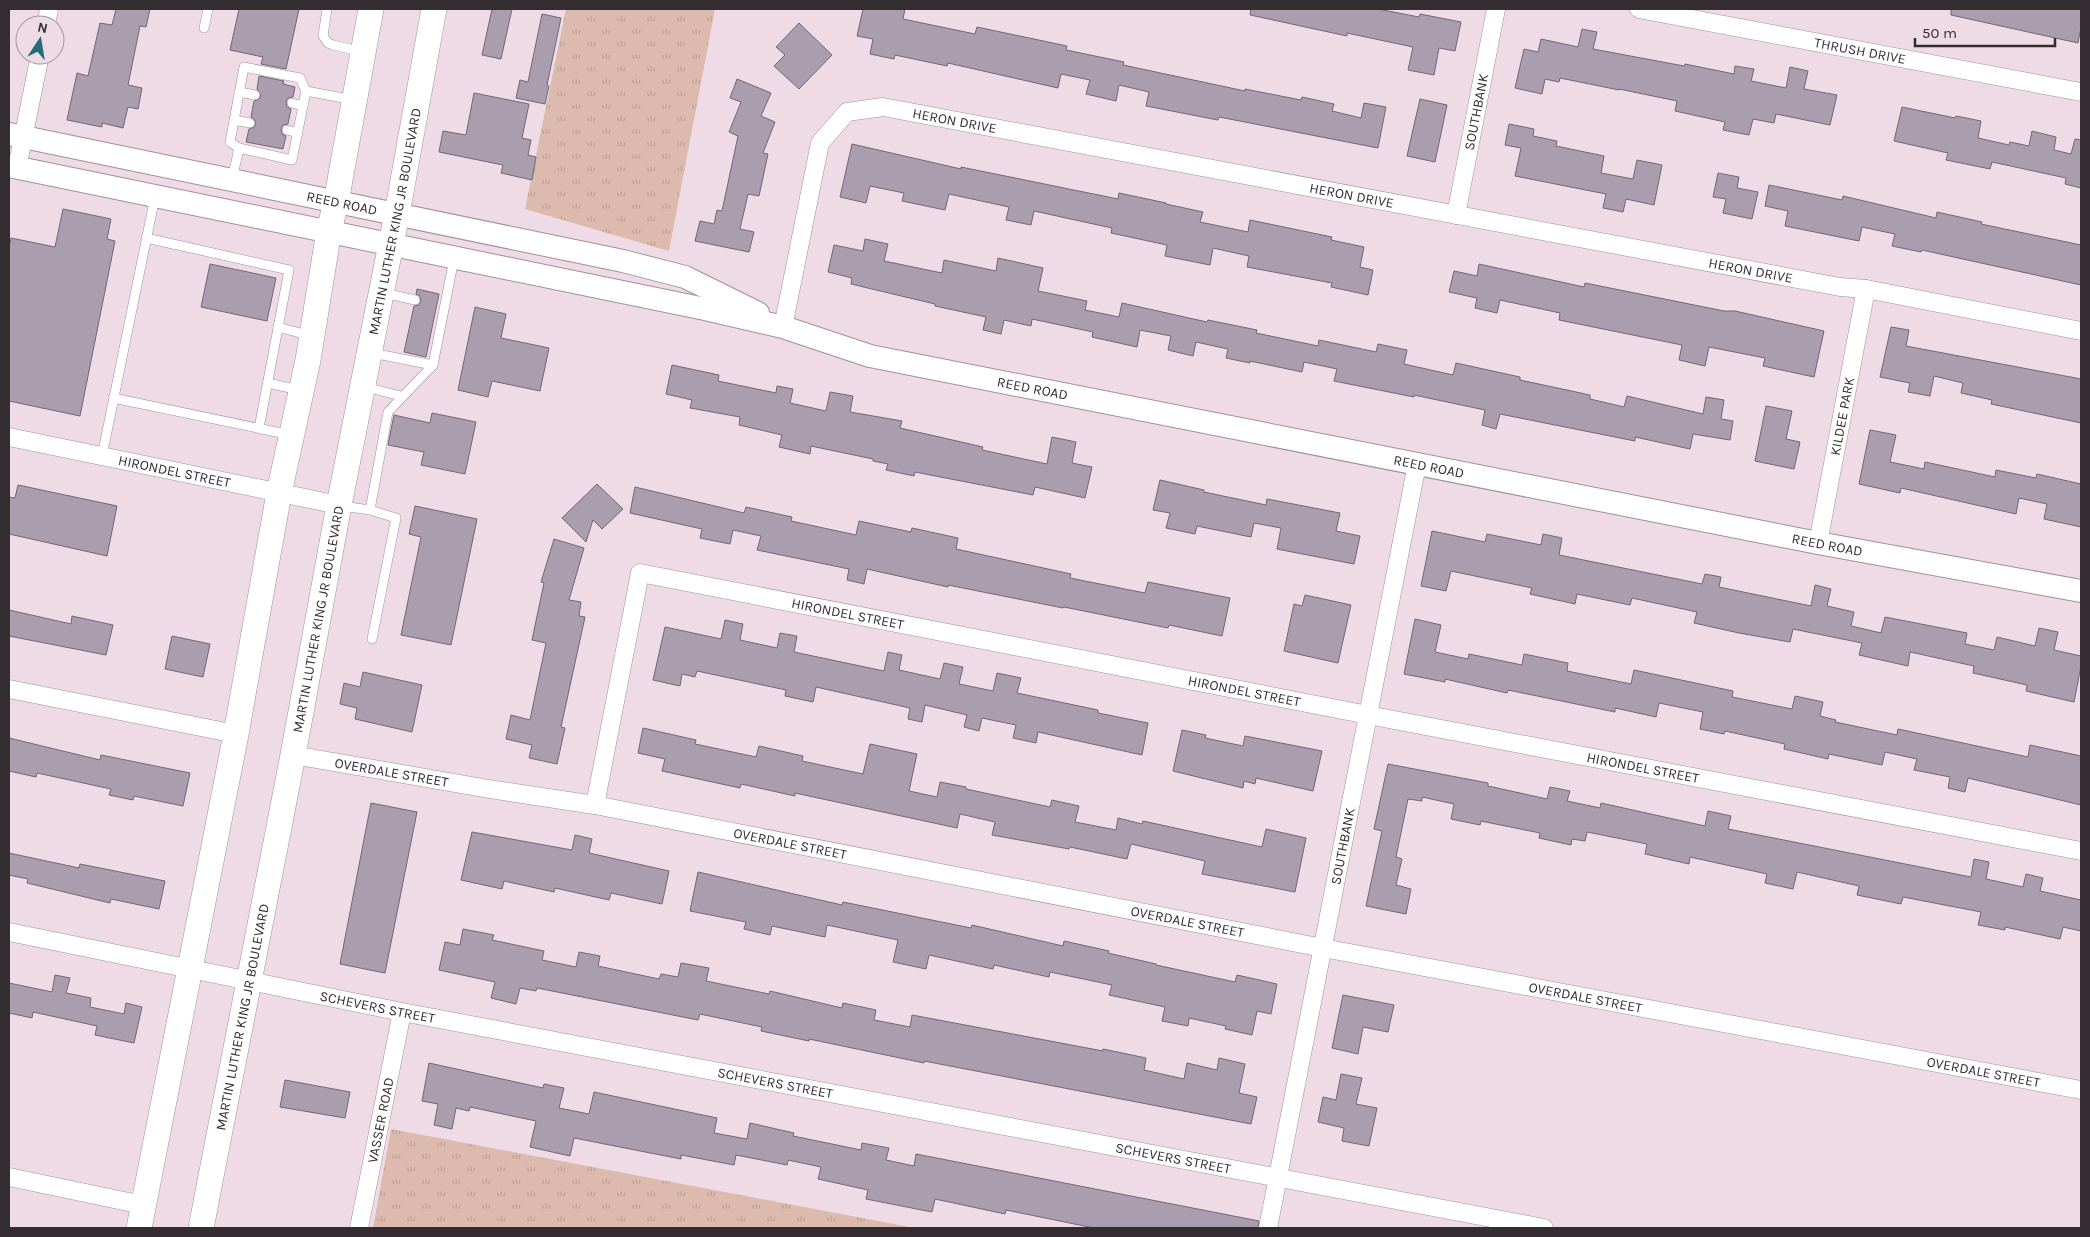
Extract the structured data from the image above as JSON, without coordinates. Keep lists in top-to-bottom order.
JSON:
{
  "streets": {
    "main road": ["MARTIN LUTHER KING JR BOULEVARD"],
    "street": [
      "THRUSH DRIVE",
      "SOUTHBANK",
      "HERON DRIVE",
      "REED ROAD",
      "KILDEE PARK",
      "HIRONDEL STREET",
      "OVERDALE STREET",
      "SCHEVERS STREET",
      "VASSER ROAD"
    ]
  },
  "crossings": [
    ["SOUTHBANK", "HERON DRIVE"],
    ["SOUTHBANK", "REED ROAD"],
    ["SOUTHBANK", "HIRONDEL STREET"],
    ["SOUTHBANK", "OVERDALE STREET"],
    ["SOUTHBANK", "SCHEVERS STREET"],
    ["HERON DRIVE", "REED ROAD"],
    ["HERON DRIVE", "KILDEE PARK"],
    ["REED ROAD", "MARTIN LUTHER KING JR BOULEVARD"],
    ["REED ROAD", "KILDEE PARK"],
    ["MARTIN LUTHER KING JR BOULEVARD", "HIRONDEL STREET"],
    ["MARTIN LUTHER KING JR BOULEVARD", "OVERDALE STREET"],
    ["MARTIN LUTHER KING JR BOULEVARD", "SCHEVERS STREET"],
    ["HIRONDEL STREET", "OVERDALE STREET"],
    ["SCHEVERS STREET", "VASSER ROAD"]
  ],
  "scale_bar": "50 m",
  "north": "top"
}
